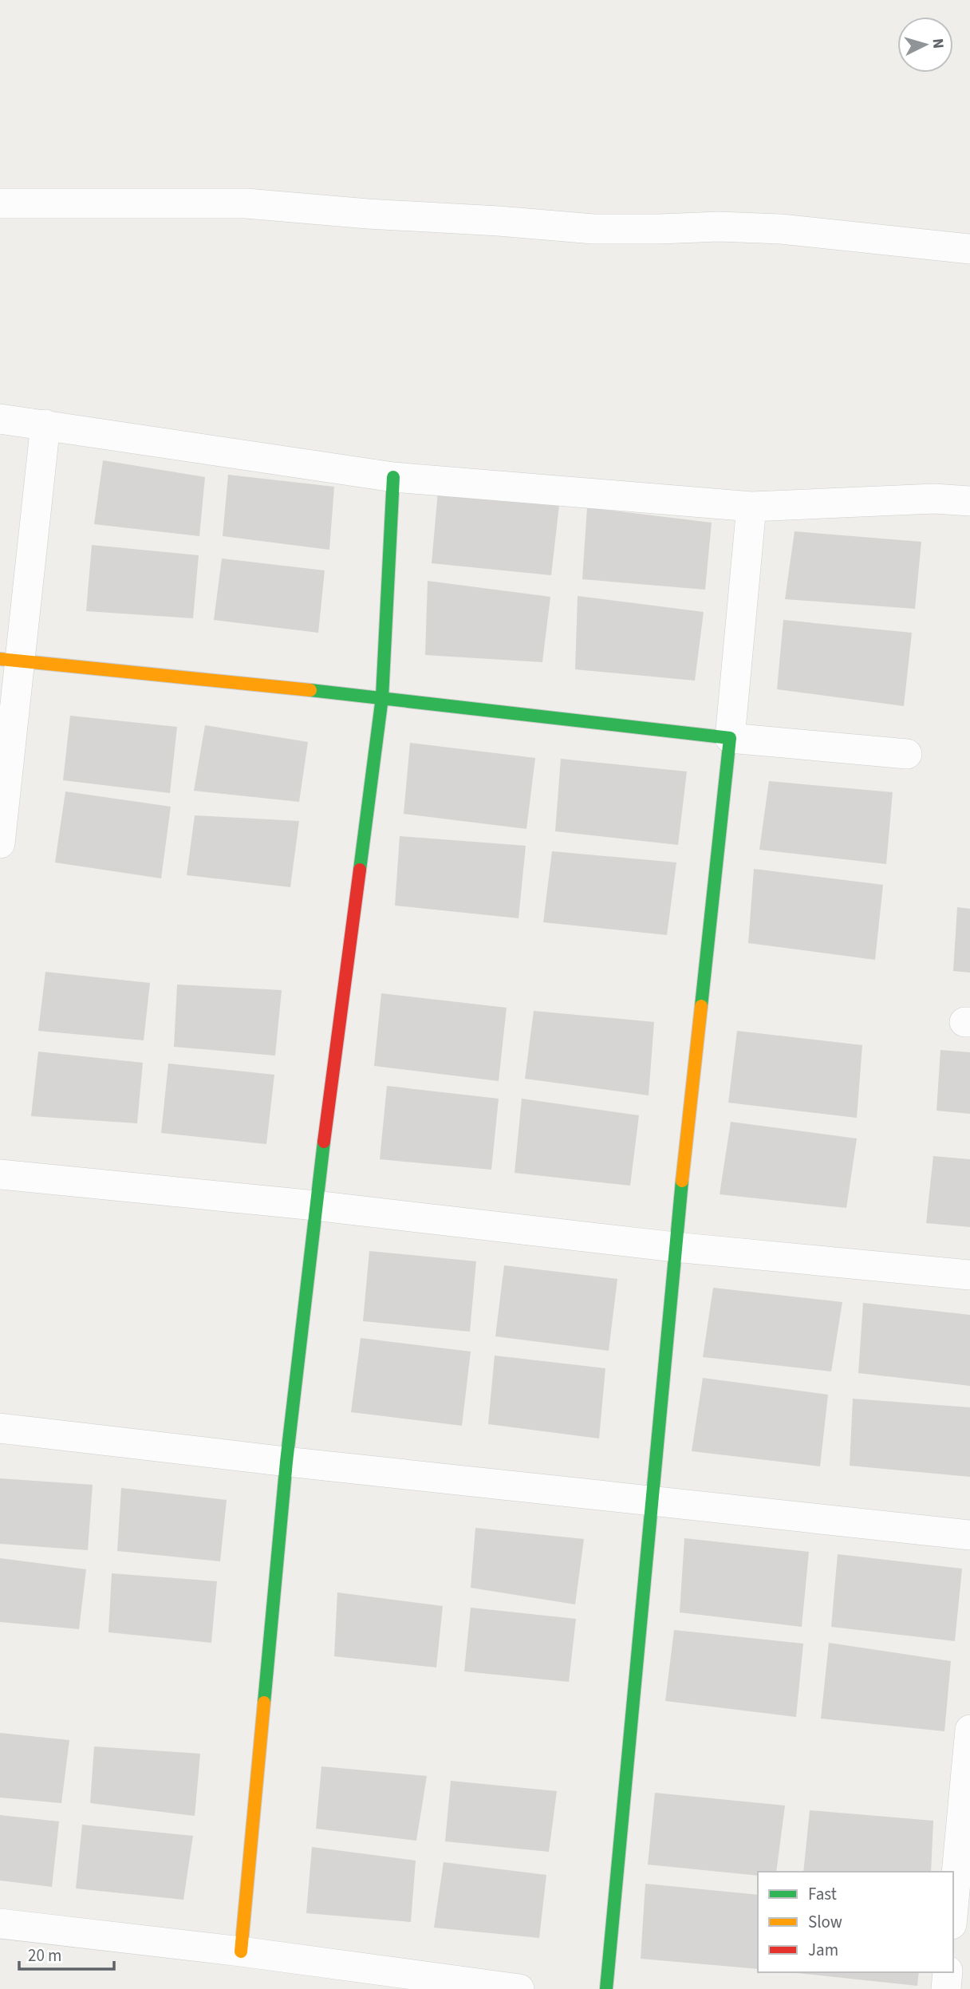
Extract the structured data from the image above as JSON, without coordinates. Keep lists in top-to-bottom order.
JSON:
{
  "legend": ["Fast", "Slow", "Jam"],
  "scale_bar": "20 m",
  "north": "right"
}
